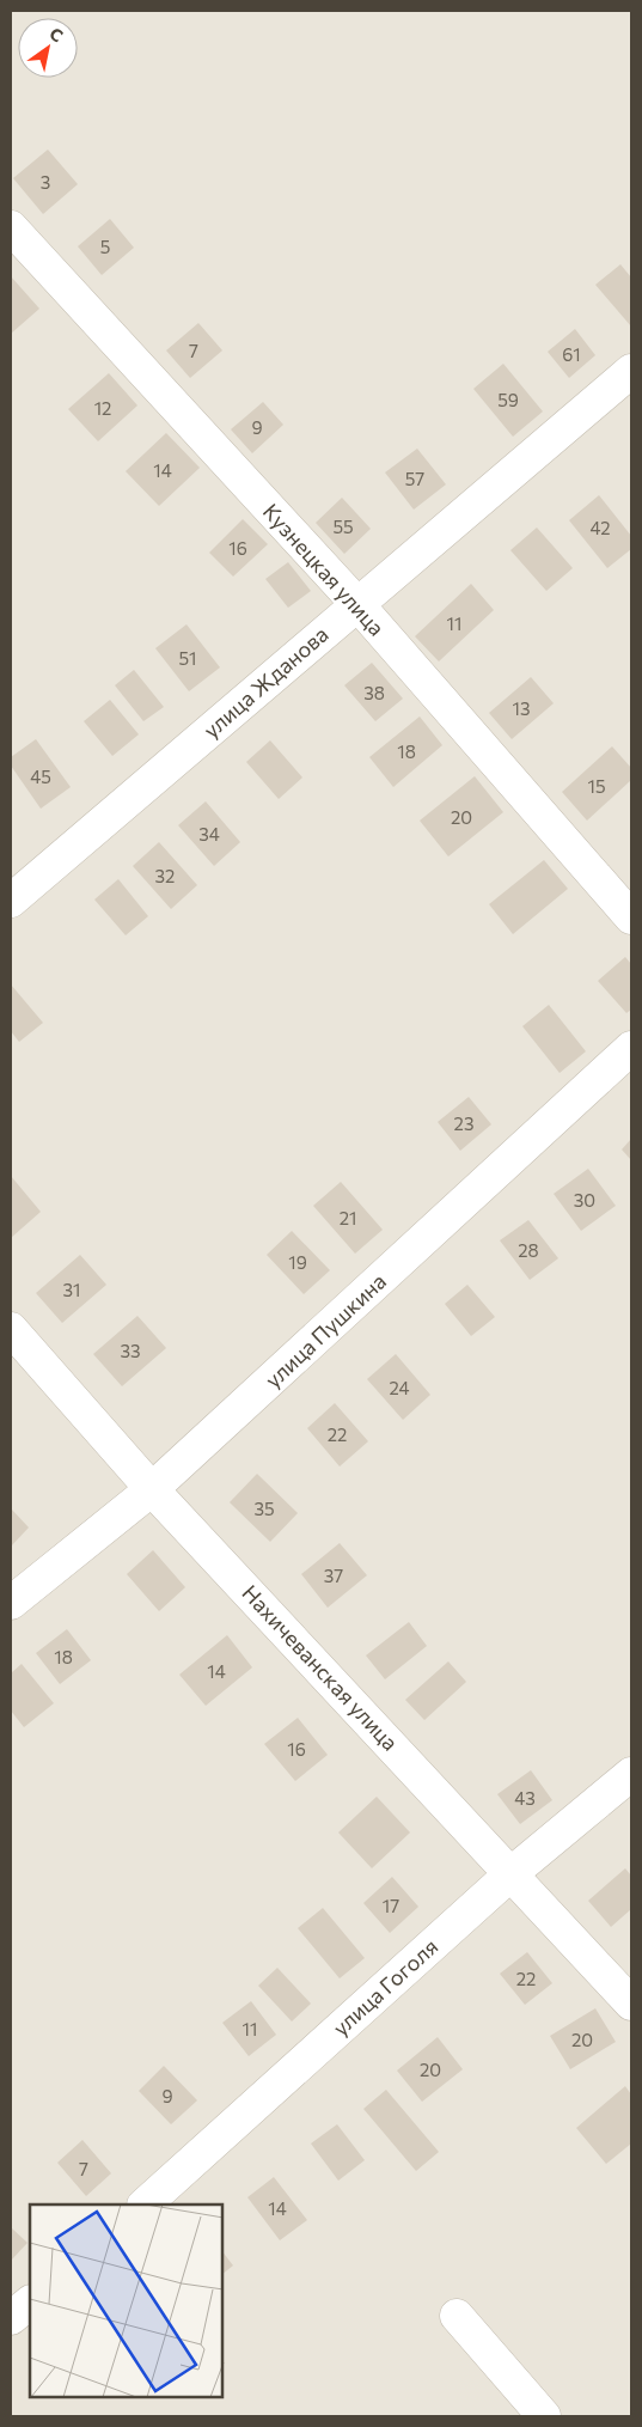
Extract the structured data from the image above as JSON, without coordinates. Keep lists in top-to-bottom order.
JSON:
{
  "streets": {
    "street": [
      "Кузнецкая улица",
      "улица Жданова",
      "улица Пушкина",
      "Нахичеванская улица",
      "улица Гоголя"
    ]
  },
  "crossings": [
    ["Кузнецкая улица", "улица Жданова"],
    ["улица Пушкина", "Нахичеванская улица"],
    ["Нахичеванская улица", "улица Гоголя"]
  ],
  "house_numbers": [
    "3",
    "5",
    "7",
    "61",
    "59",
    "12",
    "9",
    "14",
    "57",
    "55",
    "42",
    "16",
    "11",
    "51",
    "38",
    "13",
    "18",
    "45",
    "15",
    "20",
    "34",
    "32",
    "23",
    "30",
    "21",
    "28",
    "19",
    "31",
    "33",
    "24",
    "22",
    "35",
    "37",
    "18",
    "14",
    "16",
    "43",
    "17",
    "22",
    "11",
    "20",
    "20",
    "9",
    "7",
    "14"
  ],
  "north": "top right"
}
